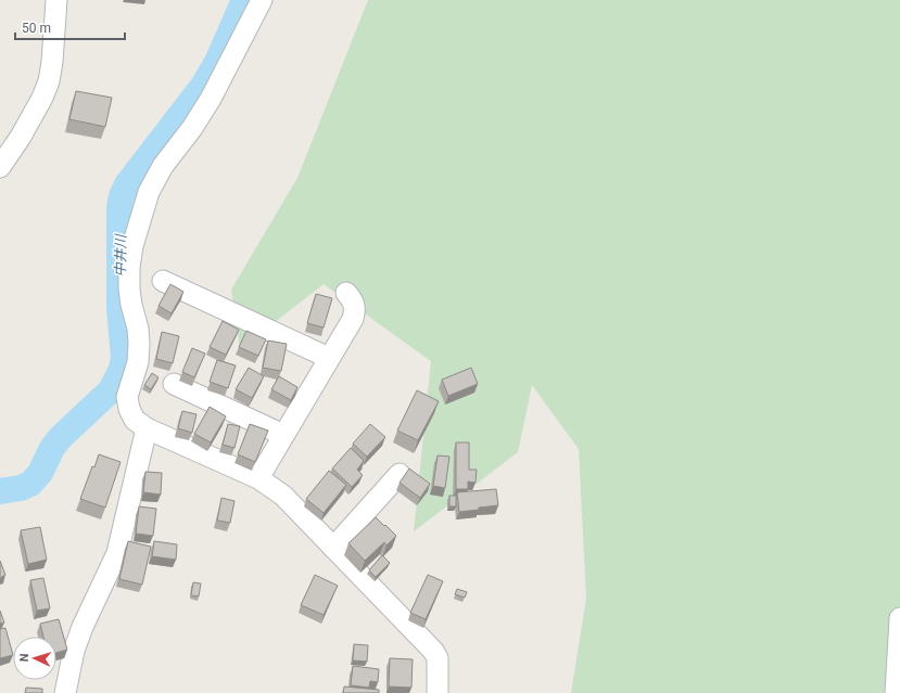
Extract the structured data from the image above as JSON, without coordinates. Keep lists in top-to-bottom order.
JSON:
{
  "water": ["中井川"],
  "scale_bar": "50 m",
  "north": "left"
}
